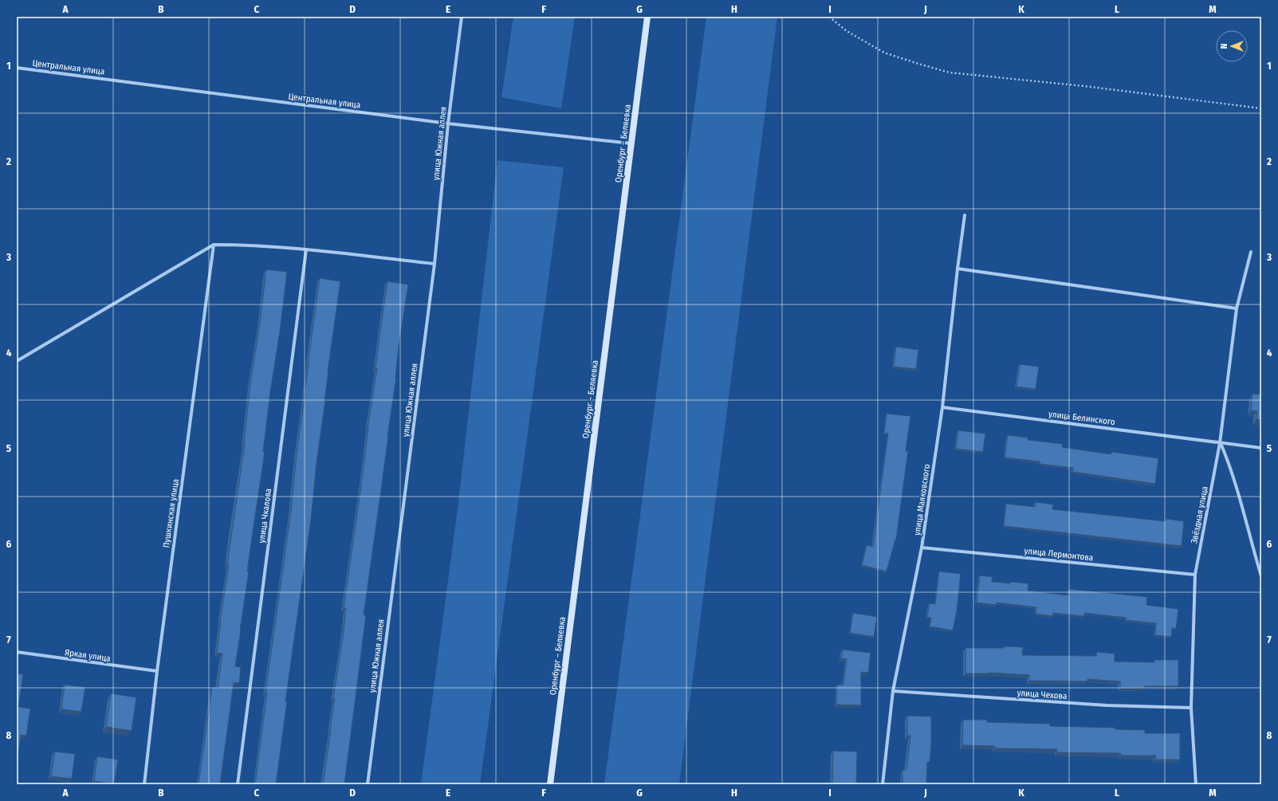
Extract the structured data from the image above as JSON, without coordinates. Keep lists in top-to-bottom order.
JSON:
{
  "streets": {
    "main road": ["Оренбург – Беляевка"],
    "street": [
      "Центральная улица",
      "улица Южная аллея",
      "улица Белинского",
      "улица Маяковского",
      "Пушкинская улица",
      "Звёздная улица",
      "улица Чкалова",
      "улица Лермонтова",
      "Яркая улица",
      "улица Чехова"
    ]
  },
  "crossings": [
    ["Центральная улица", "улица Южная аллея"],
    ["Центральная улица", "Оренбург – Беляевка"],
    ["улица Белинского", "улица Маяковского"],
    ["улица Белинского", "Звёздная улица"],
    ["улица Маяковского", "улица Лермонтова"],
    ["улица Маяковского", "улица Чехова"],
    ["Пушкинская улица", "Яркая улица"],
    ["Звёздная улица", "улица Лермонтова"],
    ["Звёздная улица", "улица Чехова"]
  ],
  "north": "left",
  "grid": {
    "columns": [
      "A",
      "B",
      "C",
      "D",
      "E",
      "F",
      "G",
      "H",
      "I",
      "J",
      "K",
      "L",
      "M"
    ],
    "rows": [
      "1",
      "2",
      "3",
      "4",
      "5",
      "6",
      "7",
      "8"
    ]
  }
}
